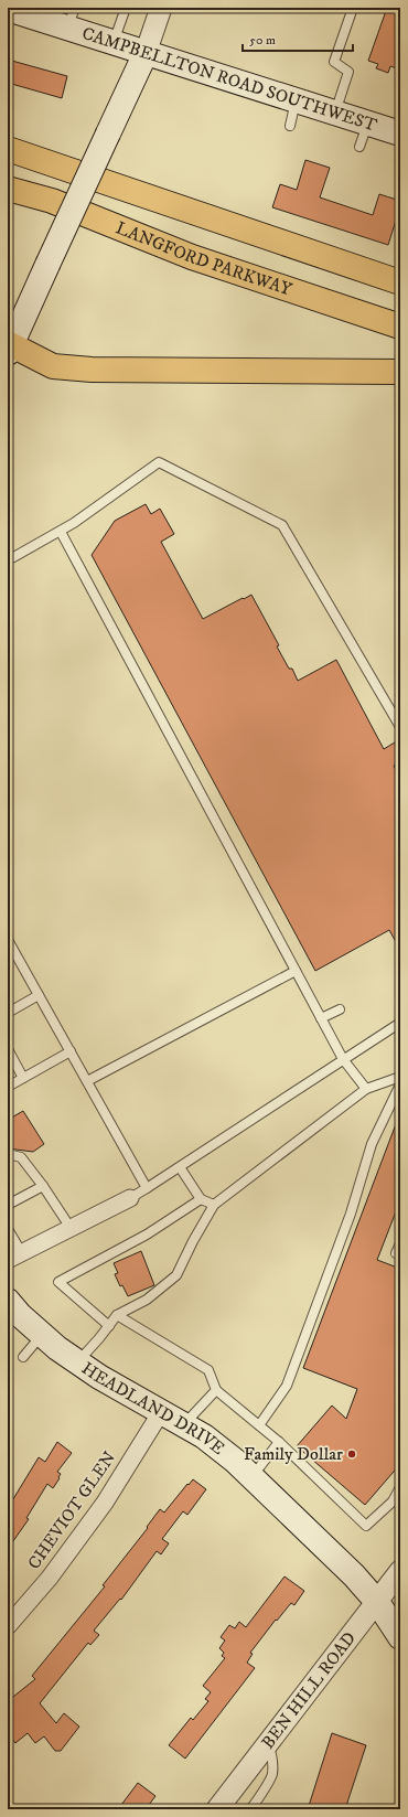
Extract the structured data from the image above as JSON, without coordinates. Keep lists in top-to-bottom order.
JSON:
{
  "streets": {
    "highway": ["LANGFORD PARKWAY"],
    "main road": ["CAMPBELLTON ROAD SOUTHWEST", "HEADLAND DRIVE"],
    "street": ["CHEVIOT GLEN", "BEN HILL ROAD"]
  },
  "crossings": [
    ["HEADLAND DRIVE", "CHEVIOT GLEN"],
    ["HEADLAND DRIVE", "BEN HILL ROAD"]
  ],
  "places": ["Family Dollar"],
  "scale_bar": "50 m"
}
